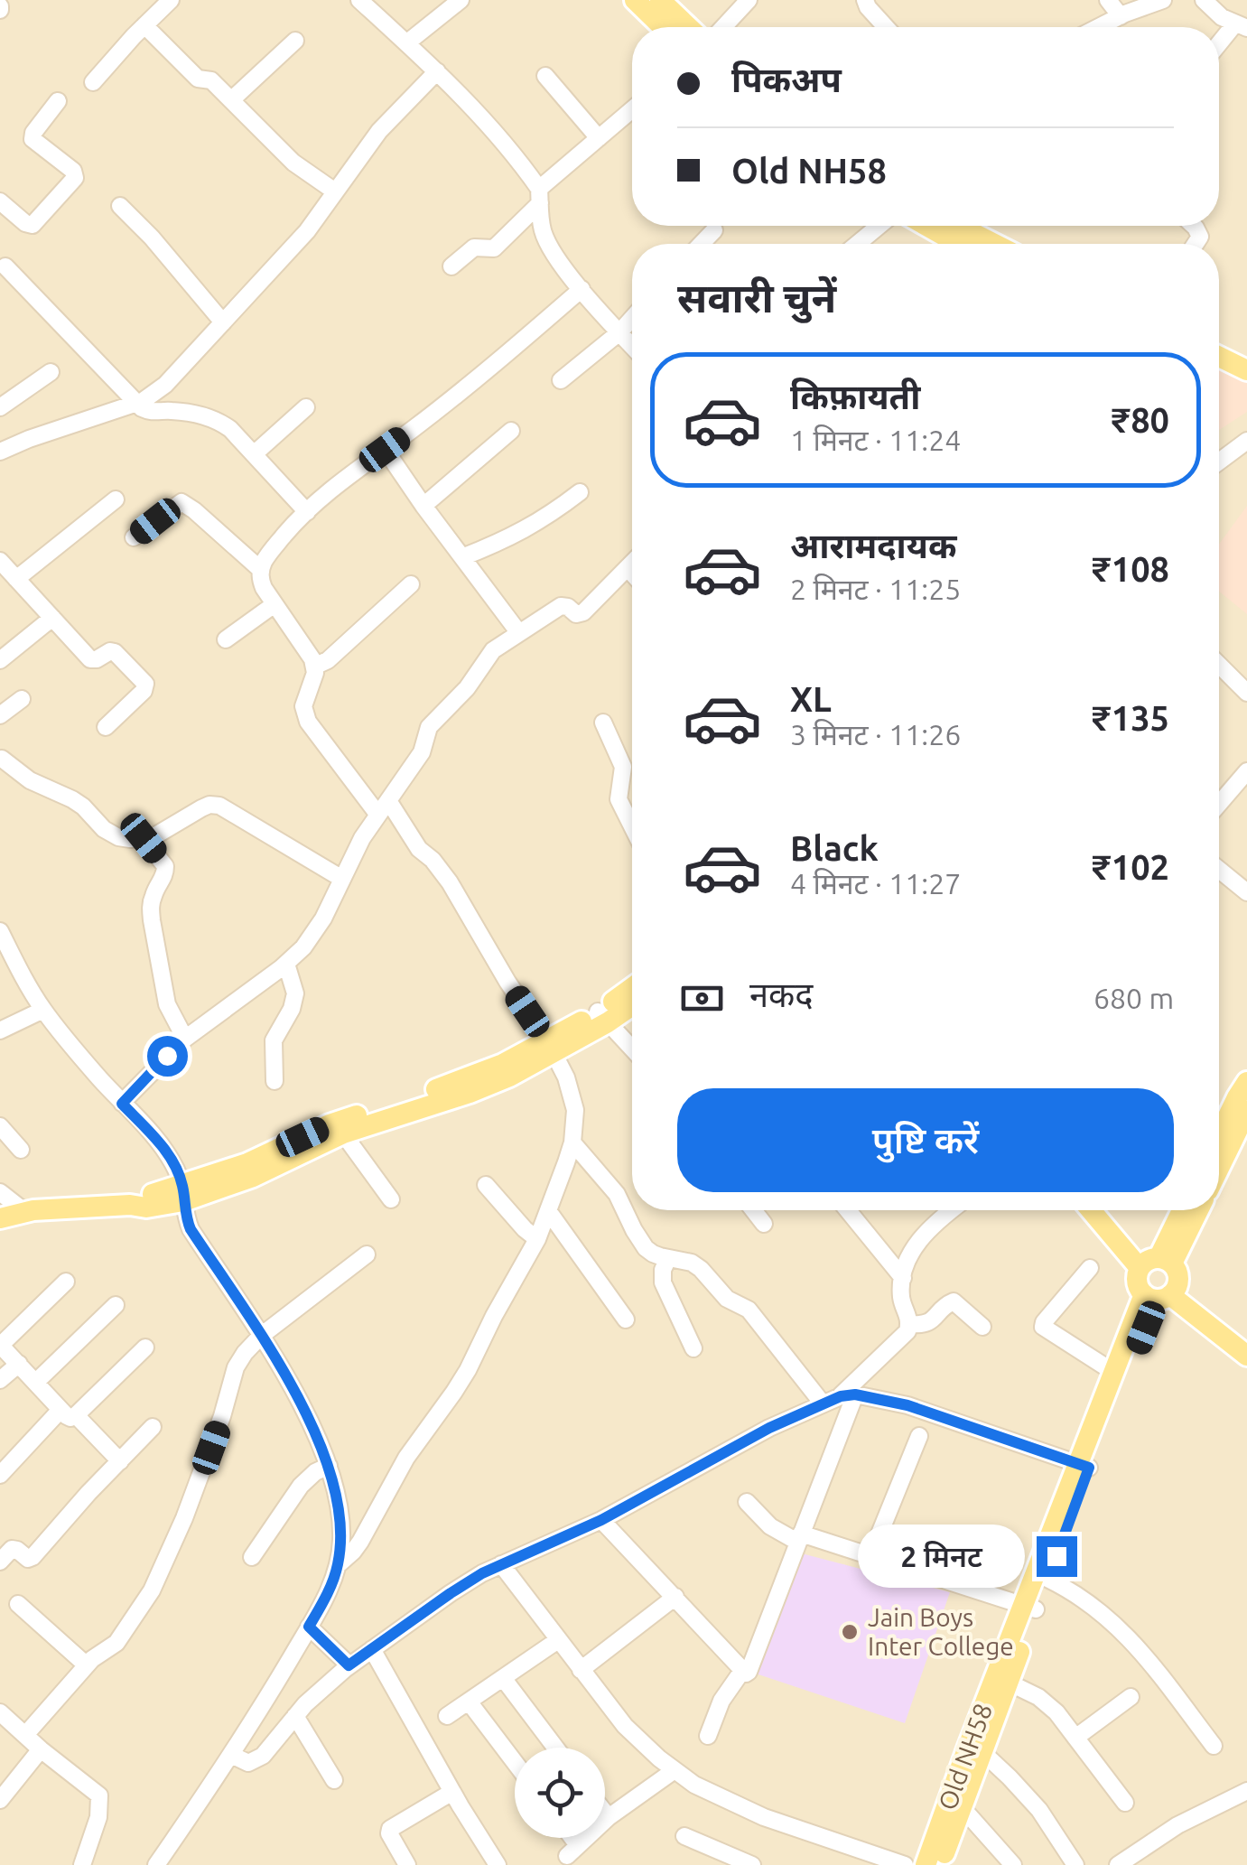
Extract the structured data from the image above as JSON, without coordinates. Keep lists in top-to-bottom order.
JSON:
{
  "streets": {
    "main road": ["Old NH58"]
  },
  "places": ["Jain Boys Inter College"],
  "page": {
    "banner": ["पिकअप", "Old NH58"],
    "heading": "सवारी चुनें",
    "list": [
      {
        "name": "किफ़ायती",
        "note": "1 मिनट · 11:24",
        "value": "₹80"
      },
      {
        "name": "आरामदायक",
        "note": "2 मिनट · 11:25",
        "value": "₹108"
      },
      {
        "name": "XL",
        "note": "3 मिनट · 11:26",
        "value": "₹135"
      },
      {
        "name": "Black",
        "note": "4 मिनट · 11:27",
        "value": "₹102"
      }
    ],
    "pay": ["नकद", "680 m"],
    "buttons": "पुष्टि करें",
    "bubble": "2 मिनट"
  }
}
